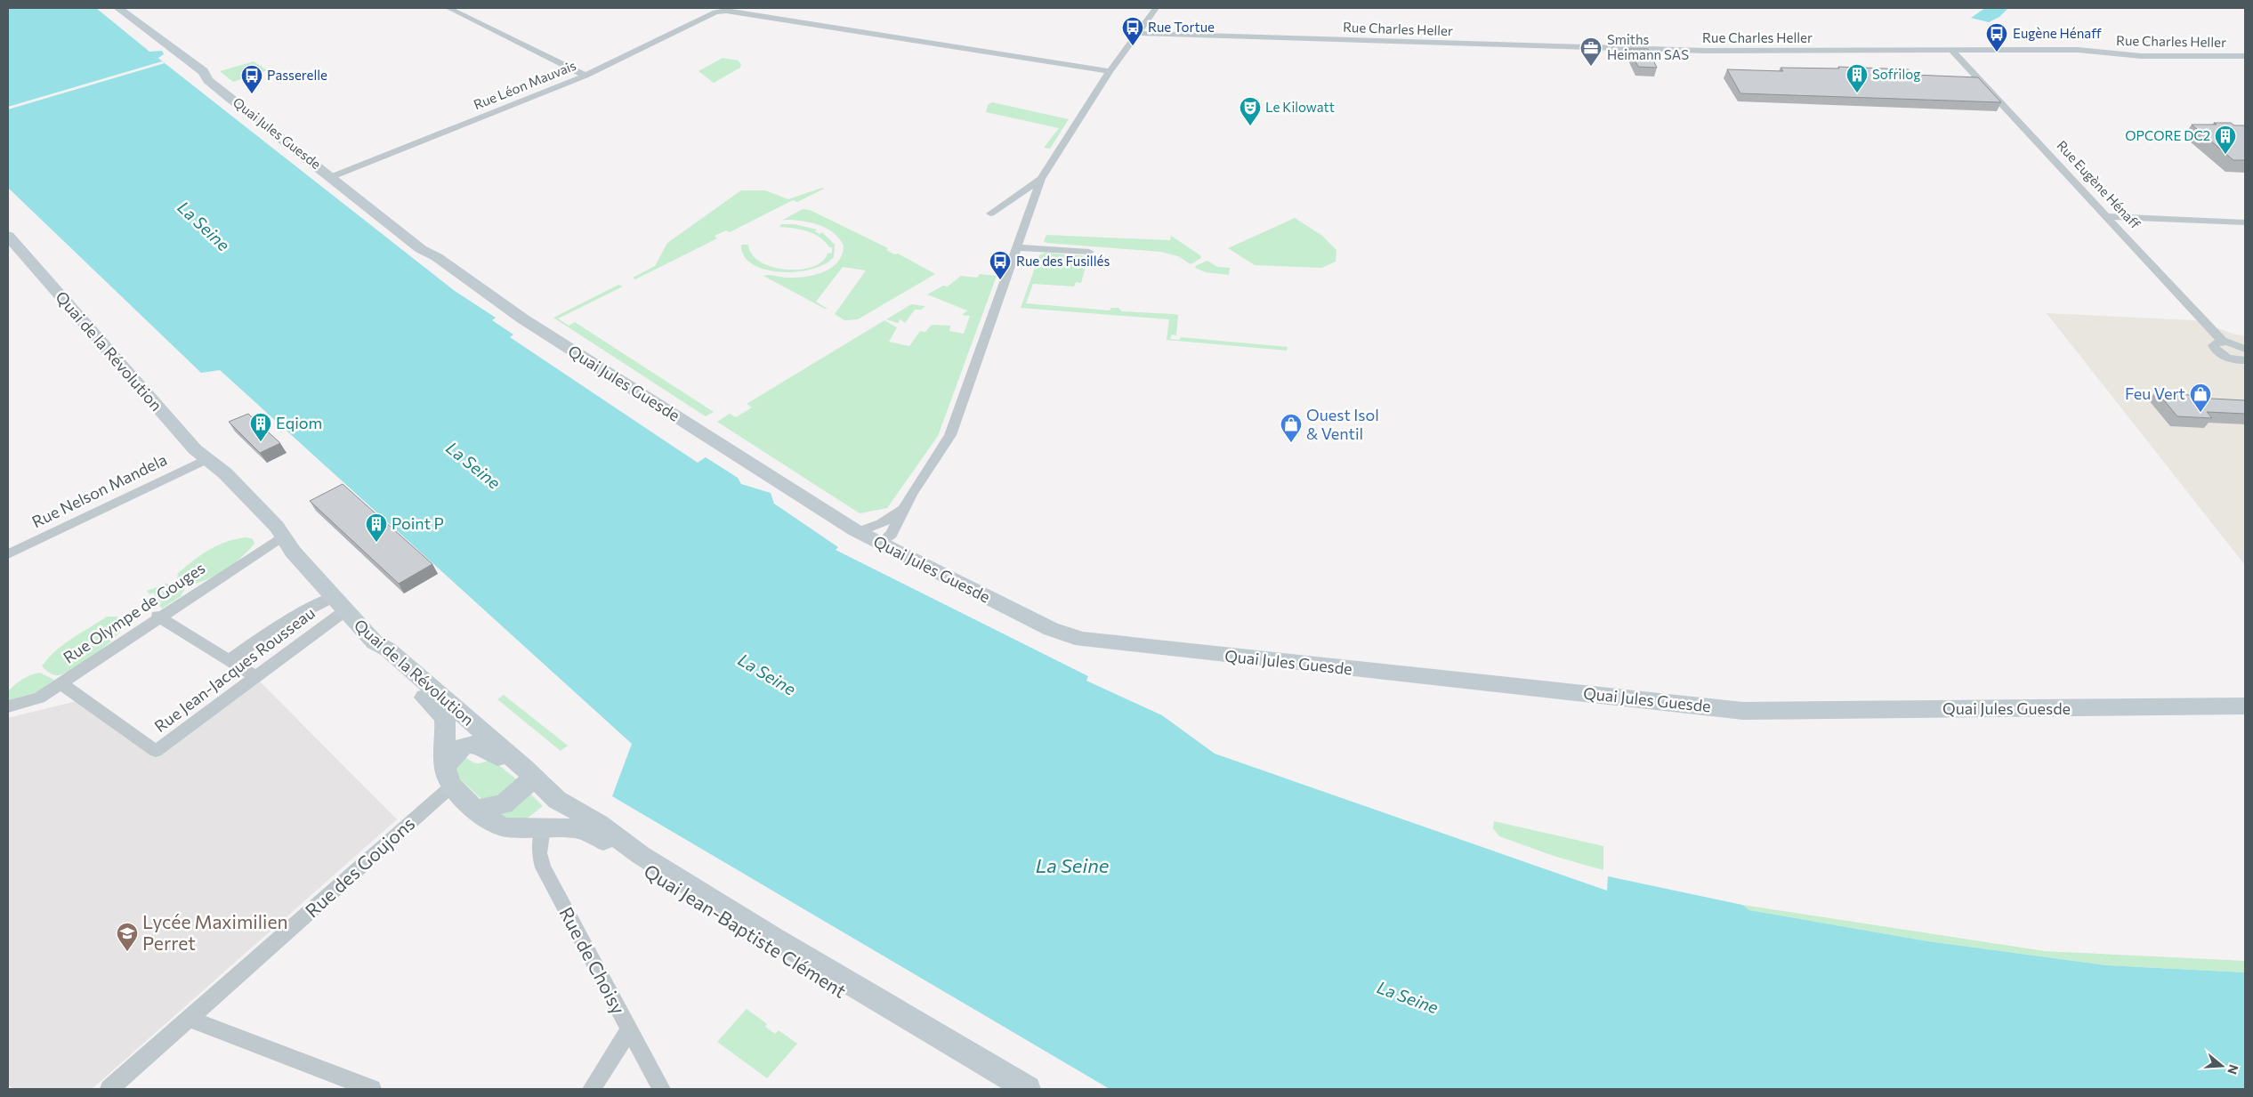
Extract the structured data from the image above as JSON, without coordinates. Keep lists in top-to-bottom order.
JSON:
{
  "streets": {
    "main road": ["Quai Jules Guesde", "Quai de la Révolution", "Quai Jean-Baptiste Clément"],
    "street": [
      "Rue Charles Heller",
      "Rue Léon Mauvais",
      "Rue Eugène Hénaff",
      "Rue Nelson Mandela",
      "Rue Olympe de Gouges",
      "Rue Jean-Jacques Rousseau",
      "Rue des Goujons",
      "Rue de Choisy"
    ]
  },
  "crossings": [
    ["Rue Charles Heller", "Rue Eugène Hénaff"],
    ["Rue Léon Mauvais", "Quai Jules Guesde"],
    ["Quai de la Révolution", "Rue Nelson Mandela"],
    ["Quai de la Révolution", "Rue Olympe de Gouges"],
    ["Quai de la Révolution", "Rue Jean-Jacques Rousseau"],
    ["Quai de la Révolution", "Quai Jean-Baptiste Clément"],
    ["Rue Olympe de Gouges", "Rue Jean-Jacques Rousseau"],
    ["Rue des Goujons", "Quai Jean-Baptiste Clément"],
    ["Quai Jean-Baptiste Clément", "Rue de Choisy"]
  ],
  "water": ["La Seine"],
  "places": {
    "bus stop": [
      "Rue Tortue",
      "Eugène Hénaff",
      "Passerelle",
      "Rue des Fusillés"
    ],
    "office": ["Smiths Heimann SAS"],
    "building": [
      "Sofrilog",
      "OPCORE DC2",
      "Eqiom",
      "Point P"
    ],
    "theatre": ["Le Kilowatt"],
    "shop": ["Feu Vert", "Ouest Isol & Ventil"],
    "school or university": ["Lycée Maximilien Perret"]
  },
  "north": "right"
}
